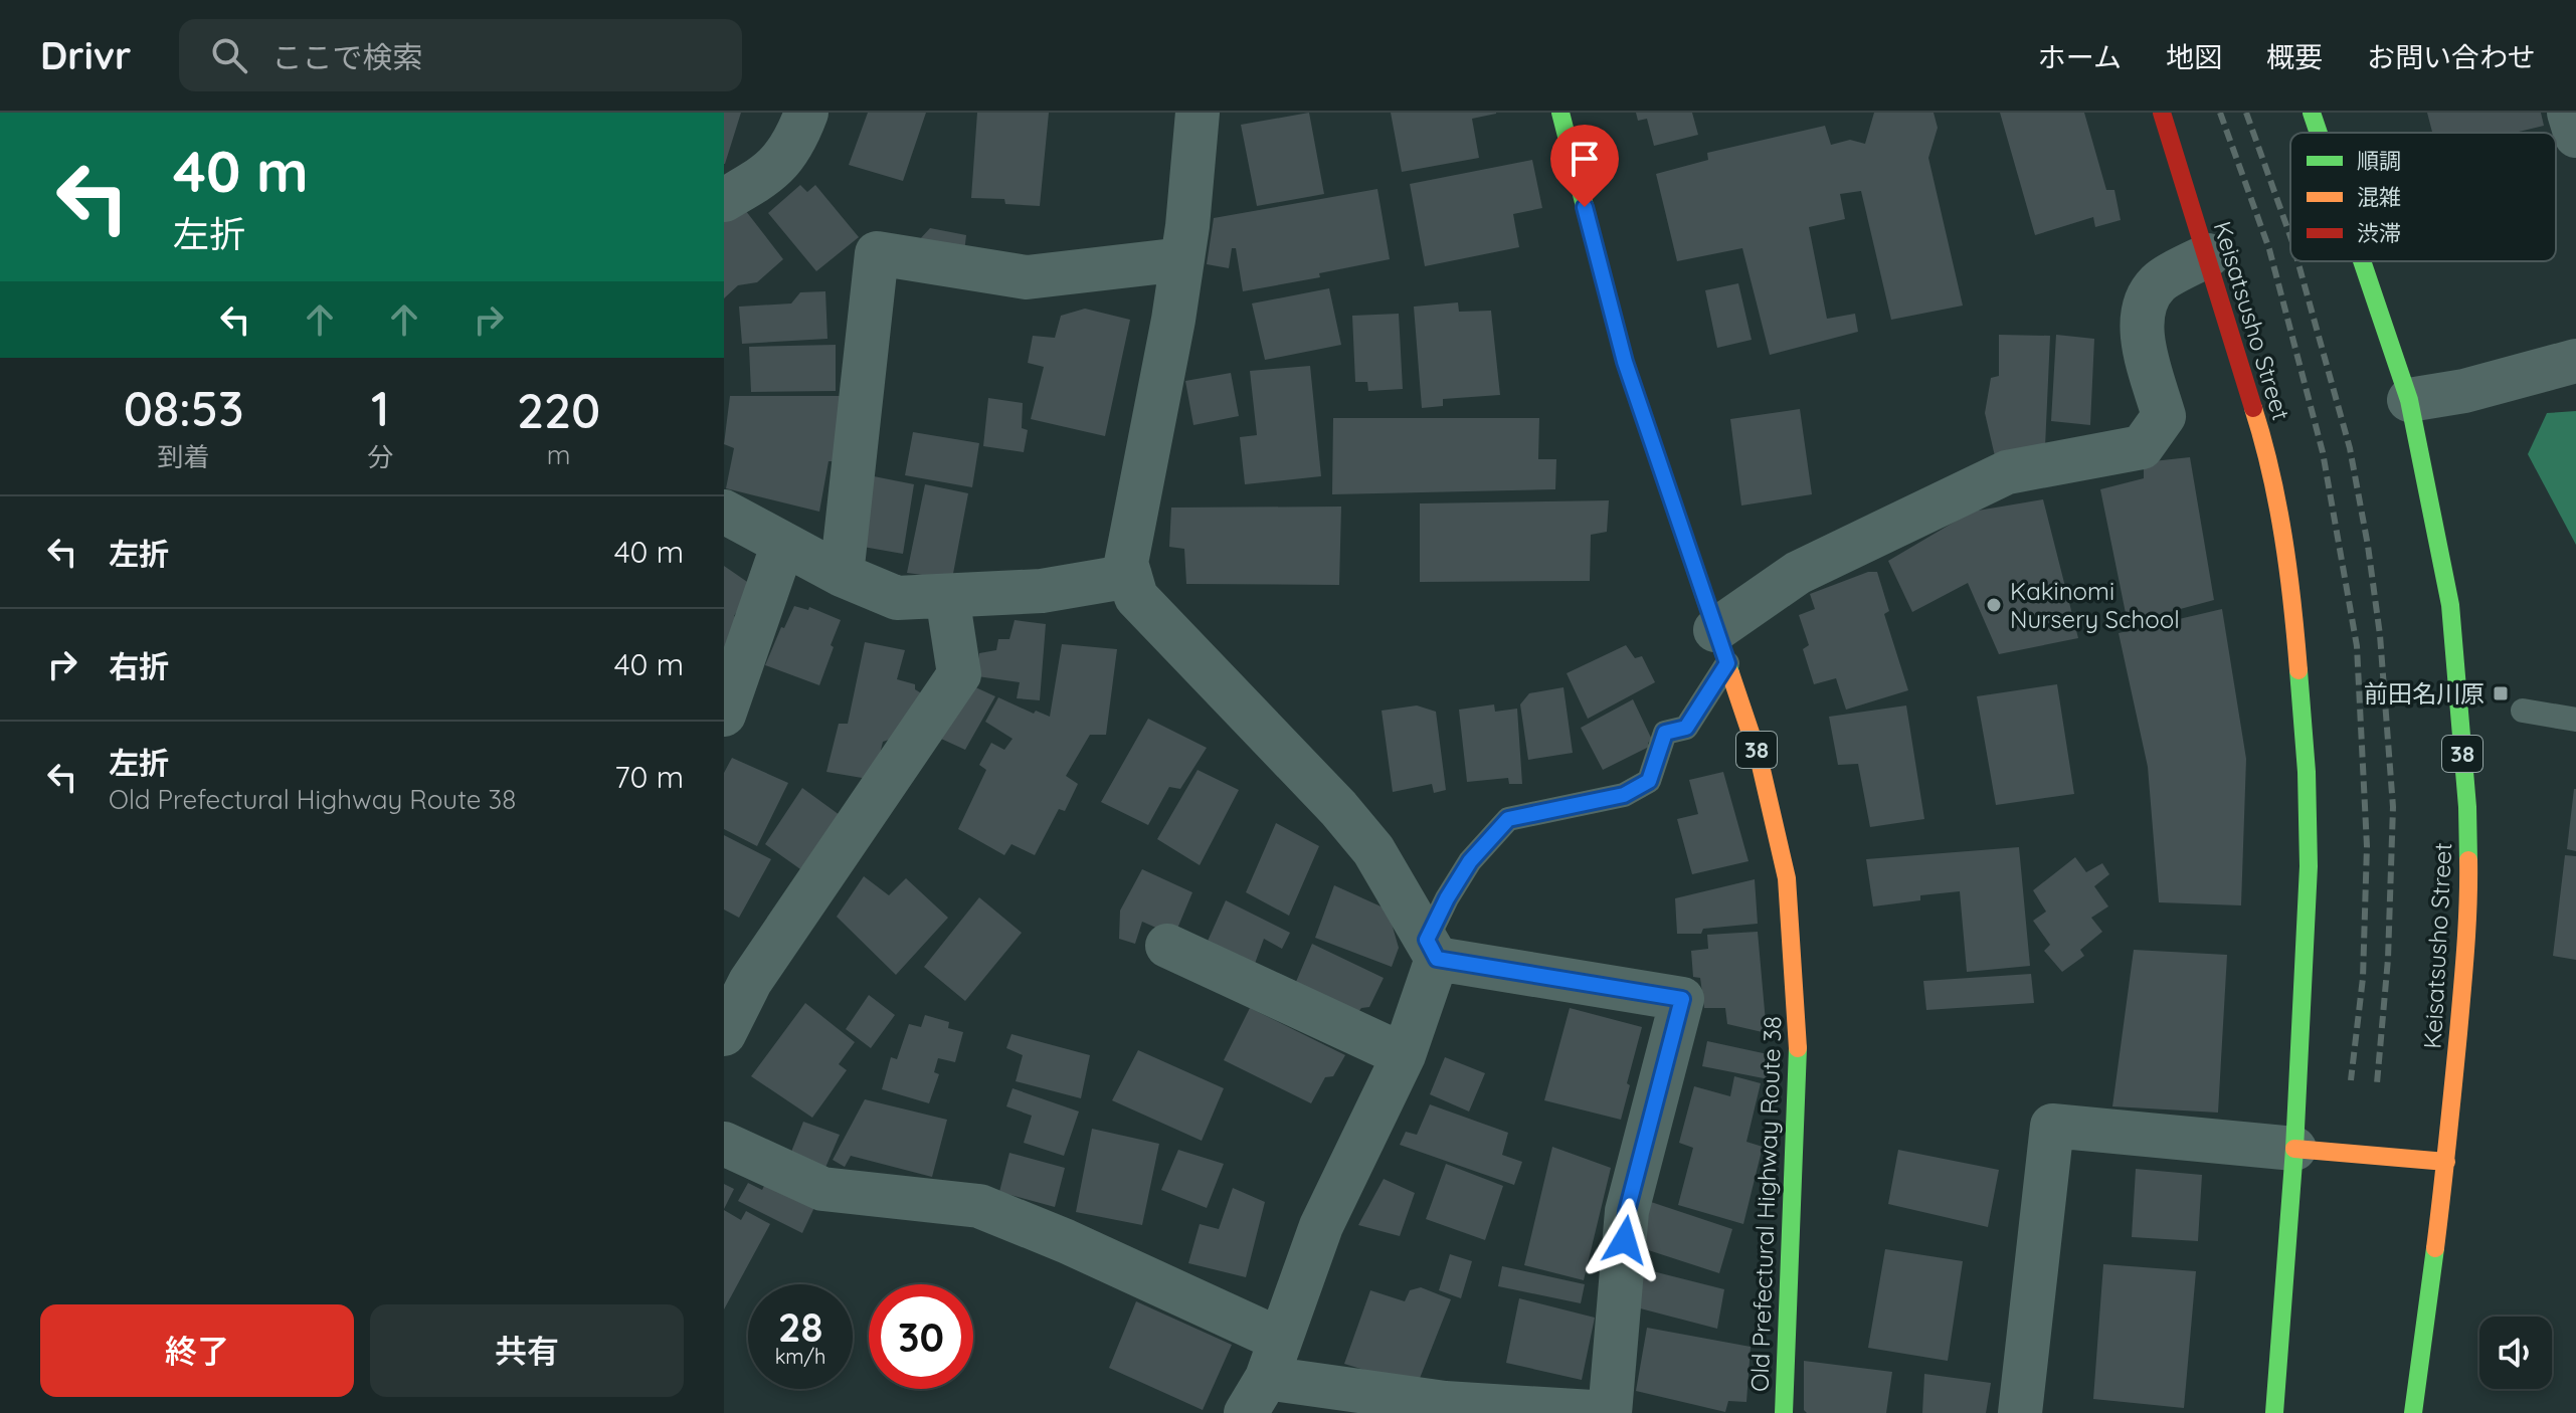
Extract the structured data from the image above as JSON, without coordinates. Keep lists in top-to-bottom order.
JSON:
{
  "streets": {
    "main road": ["Keisatsusho Street", "38", "Old Prefectural Highway Route 38"]
  },
  "places": {
    "other": ["Kakinomi Nursery School"],
    "transit": ["前田名川原"]
  },
  "legend": ["順調", "混雑", "渋滞"],
  "page": {
    "header": "Drivr",
    "search": "ここで検索",
    "nav": [
      "ホーム",
      "地図",
      "概要",
      "お問い合わせ"
    ],
    "turn": ["40 m", "左折"],
    "eta": [
      "08:53",
      "到着",
      "1",
      "分",
      "220",
      "m"
    ],
    "list": [
      {
        "name": "左折",
        "value": "40 m"
      },
      {
        "name": "右折",
        "value": "40 m"
      },
      {
        "name": "左折",
        "note": "Old Prefectural Highway Route 38",
        "value": "70 m"
      }
    ],
    "speed": "28 km/h",
    "limit": "30",
    "buttons": ["終了", "共有"]
  }
}
